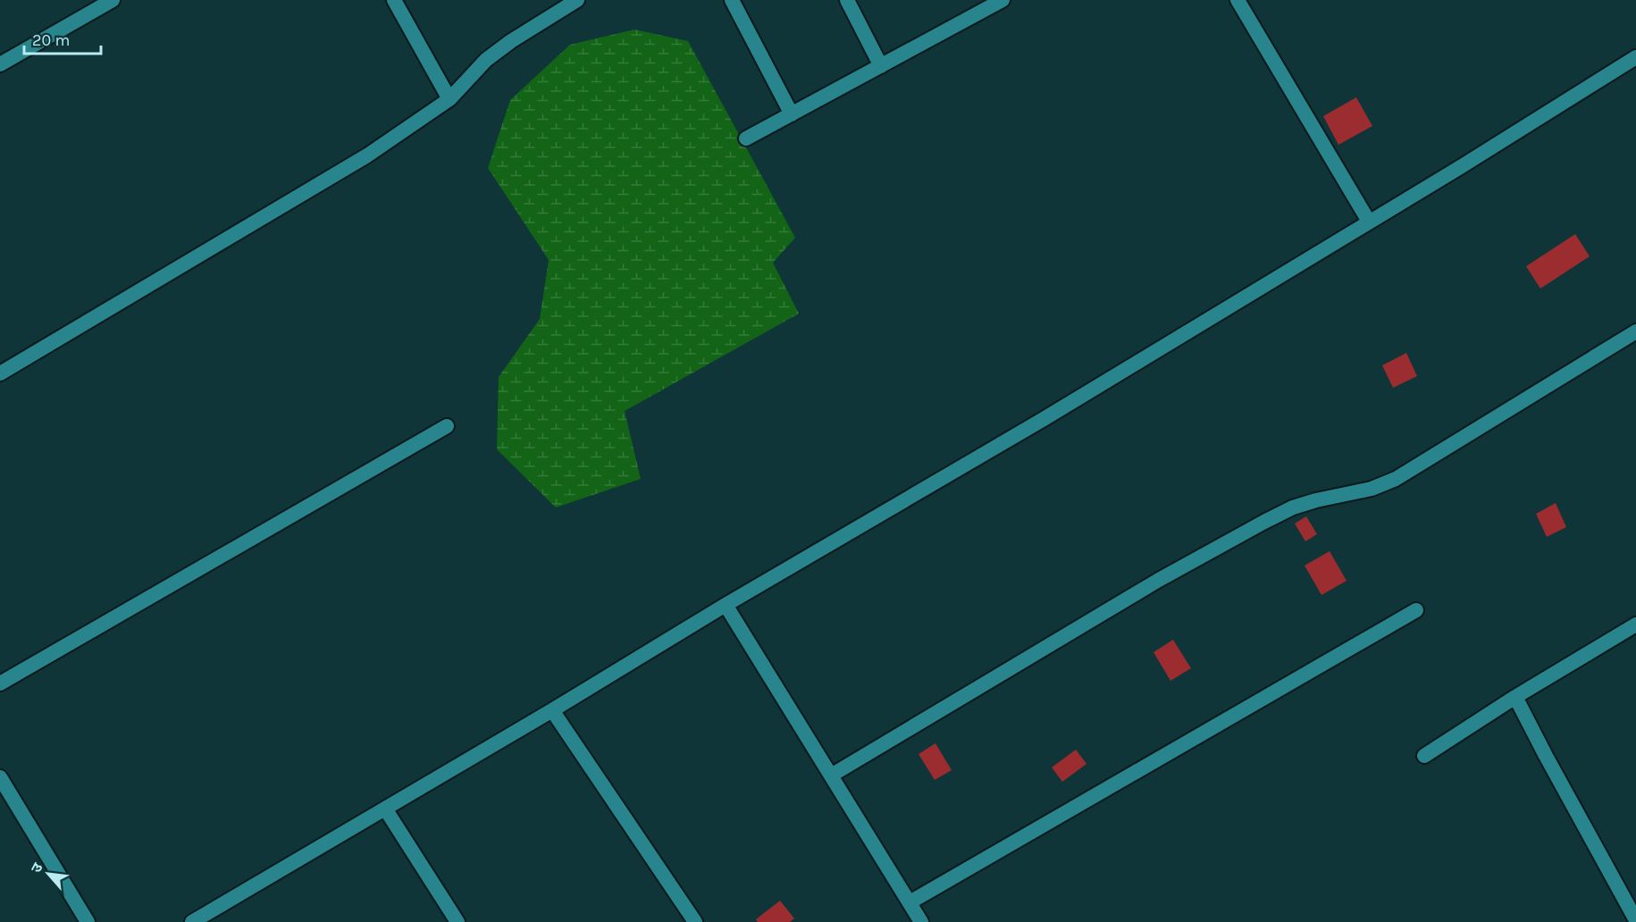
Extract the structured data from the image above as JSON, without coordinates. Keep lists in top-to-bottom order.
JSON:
{
  "scale_bar": "20 m",
  "north": "top left"
}
